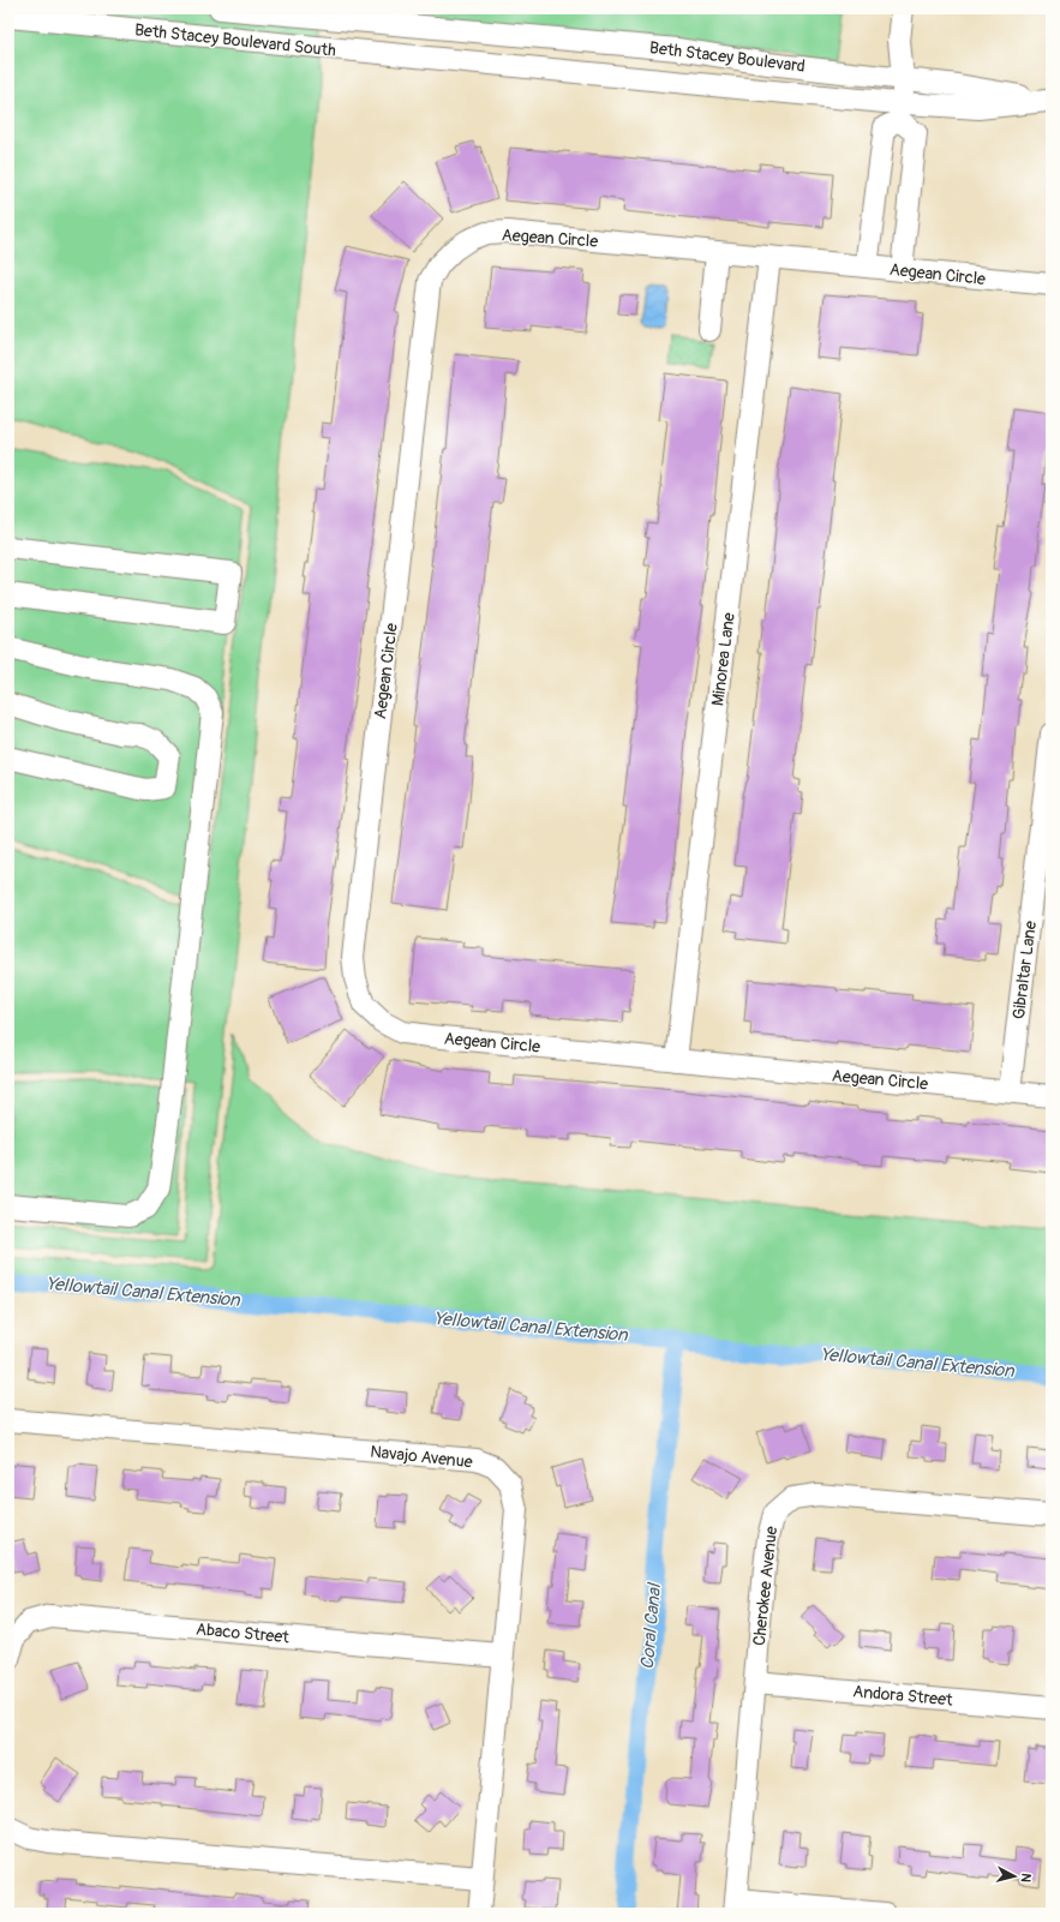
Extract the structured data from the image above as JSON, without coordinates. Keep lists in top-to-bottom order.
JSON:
{
  "streets": {
    "street": [
      "Beth Stacey Boulevard South",
      "Beth Stacey Boulevard",
      "Aegean Circle",
      "Minorea Lane",
      "Gibraltar Lane",
      "Navajo Avenue",
      "Cherokee Avenue",
      "Abaco Street",
      "Andora Street"
    ]
  },
  "crossings": [
    ["Beth Stacey Boulevard South", "Beth Stacey Boulevard"],
    ["Aegean Circle", "Minorea Lane"],
    ["Aegean Circle", "Gibraltar Lane"],
    ["Navajo Avenue", "Abaco Street"],
    ["Cherokee Avenue", "Andora Street"]
  ],
  "water": ["Yellowtail Canal Extension", "Coral Canal"],
  "north": "right"
}
